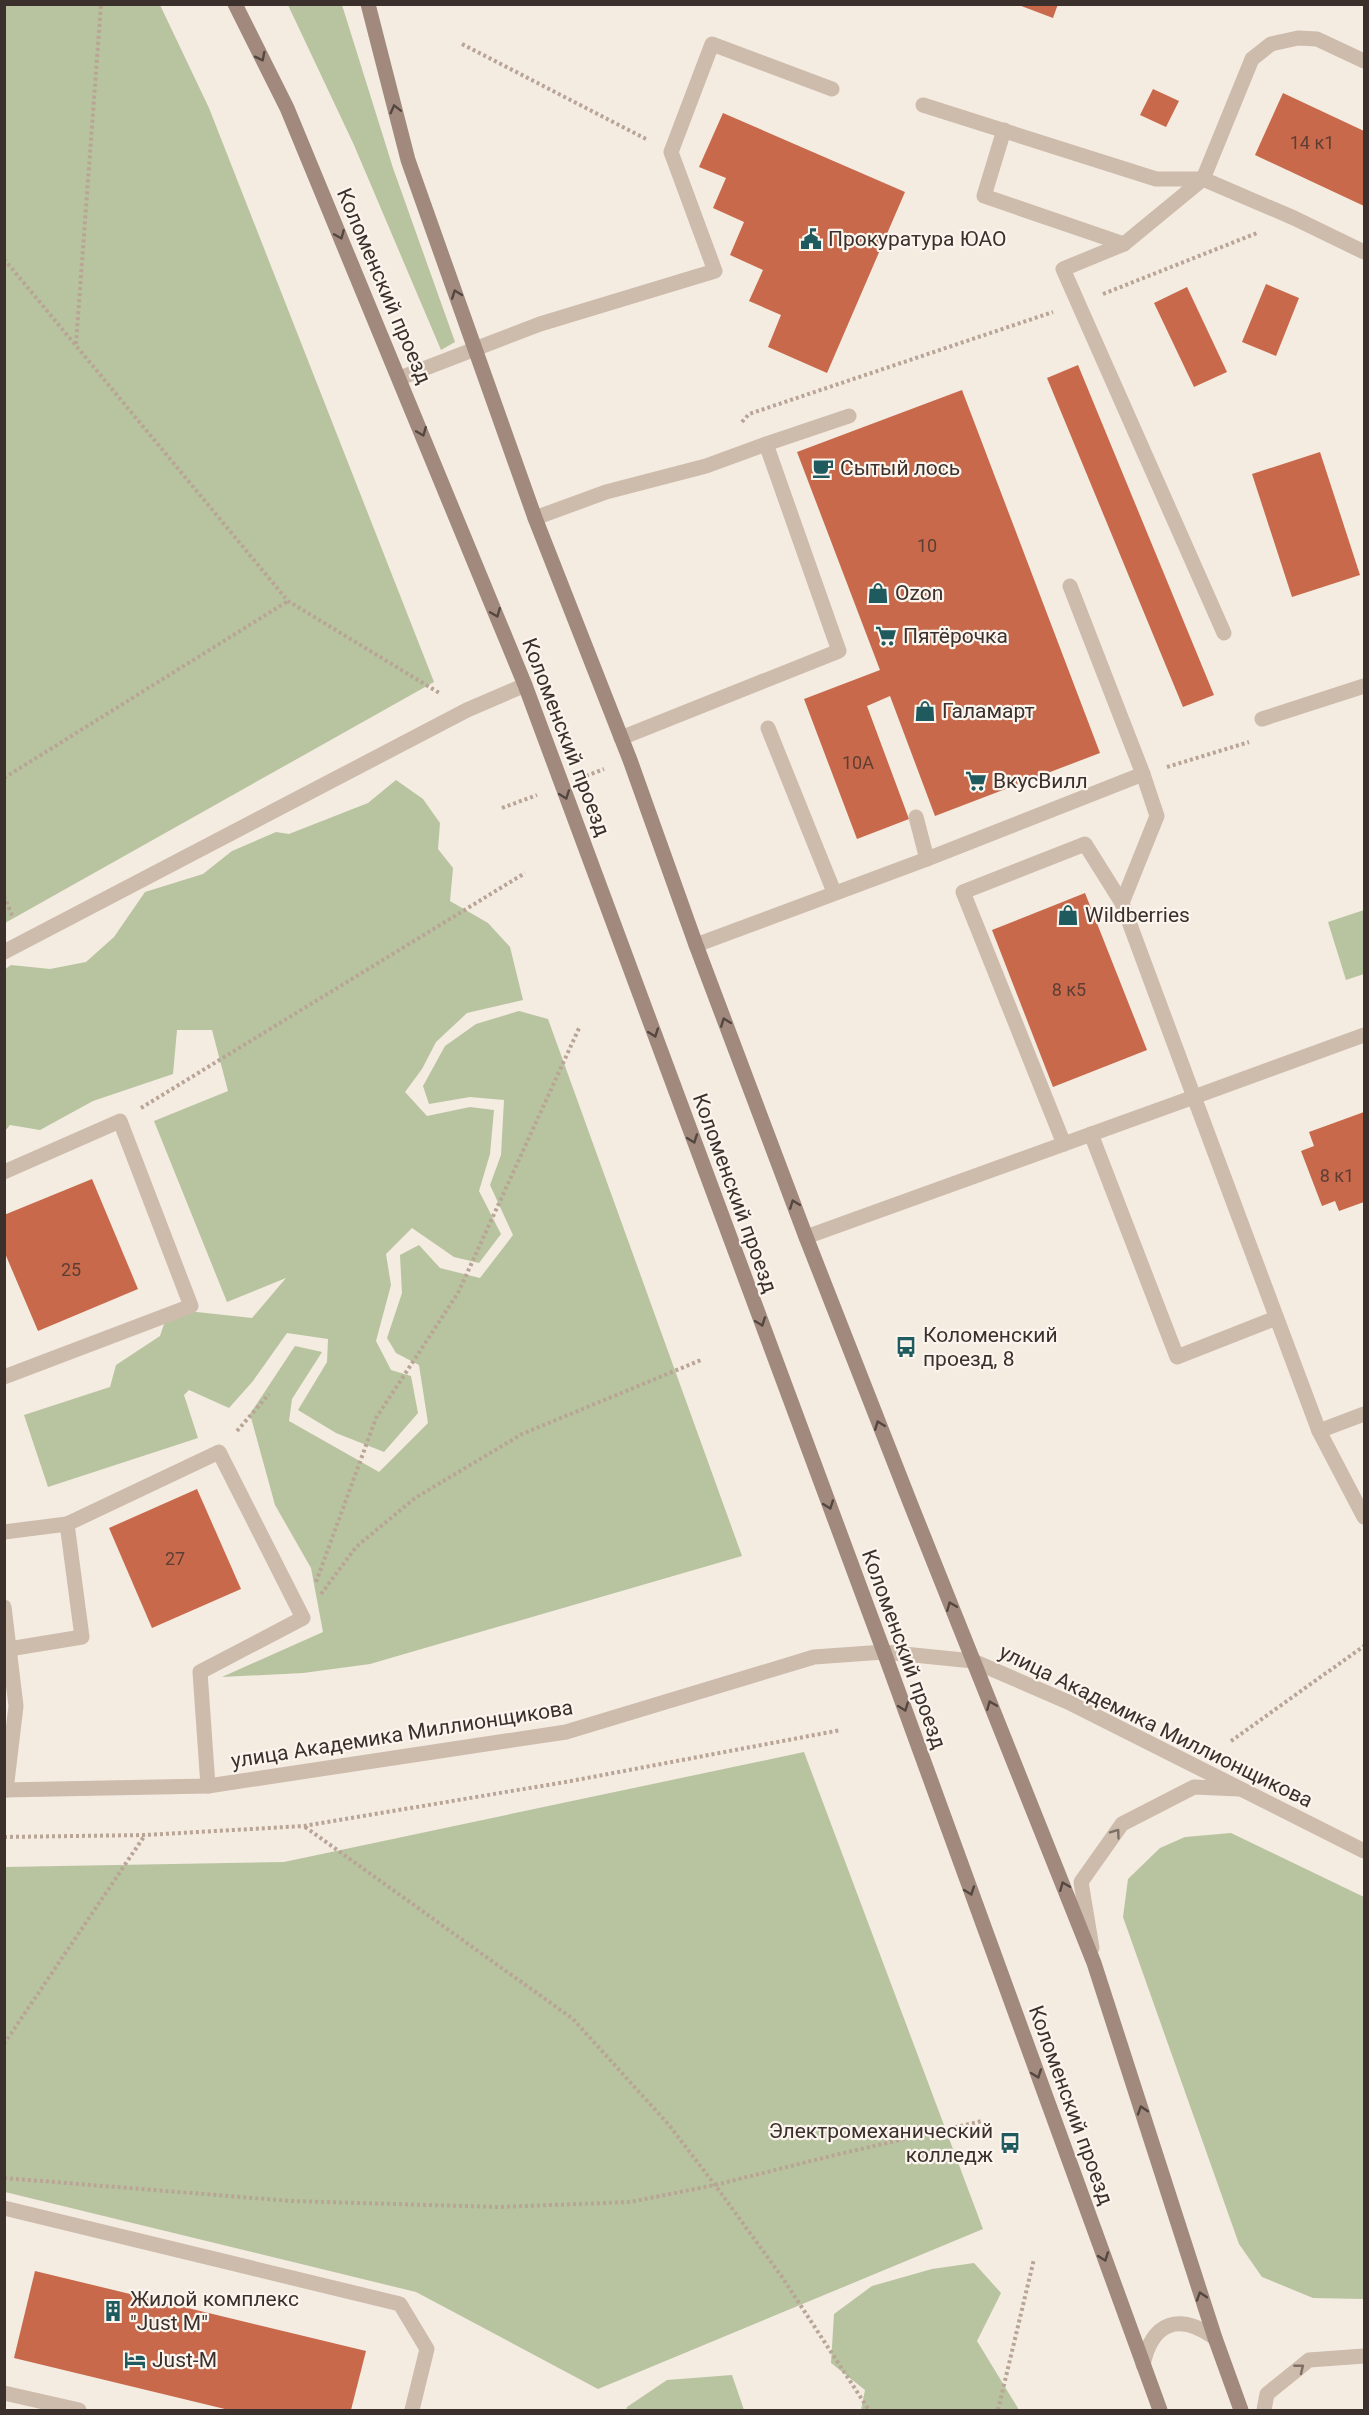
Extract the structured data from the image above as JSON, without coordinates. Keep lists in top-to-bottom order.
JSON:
{
  "streets": {
    "main road": ["Коломенский проезд"],
    "street": ["улица Академика Миллионщикова"]
  },
  "crossings": [
    ["Коломенский проезд", "улица Академика Миллионщикова"]
  ],
  "places": {
    "public building": ["Прокуратура ЮАО"],
    "cafe": ["Сытый лось"],
    "shop": ["Ozon", "Галамарт", "Wildberries"],
    "supermarket": ["Пятёрочка", "ВкусВилл"],
    "bus stop": ["Коломенский проезд, 8", "Электромеханический колледж"],
    "building": ["Жилой комплекс \"Just M\""],
    "hotel": ["Just-M"]
  },
  "house_numbers": [
    "14 к1",
    "10",
    "10А",
    "8 к5",
    "8 к1",
    "25",
    "27"
  ]
}
